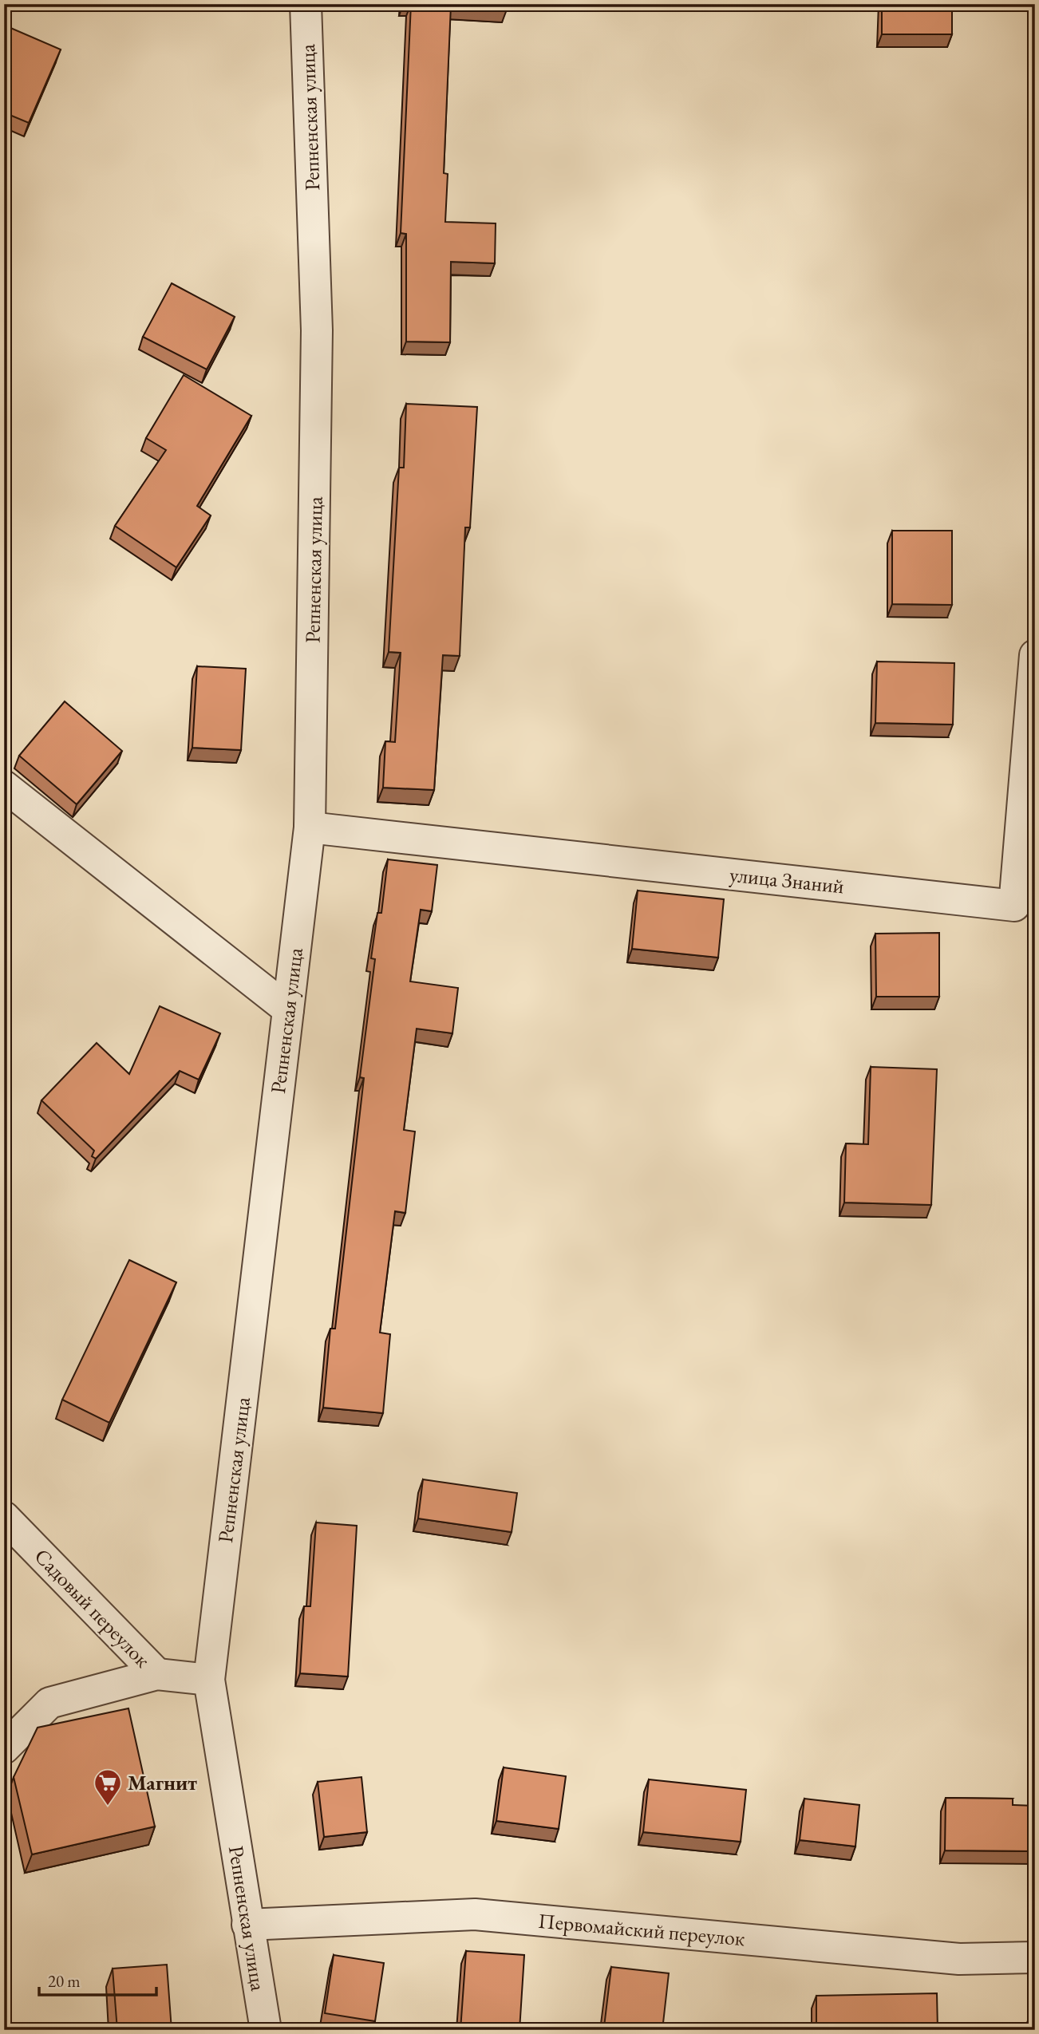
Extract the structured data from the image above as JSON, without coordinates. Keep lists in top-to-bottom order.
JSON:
{
  "streets": {
    "street": [
      "Репненская улица",
      "улица Знаний",
      "Садовый переулок",
      "Первомайский переулок"
    ]
  },
  "crossings": [
    ["Репненская улица", "улица Знаний"],
    ["Репненская улица", "Первомайский переулок"]
  ],
  "places": {
    "supermarket": ["Магнит"]
  },
  "scale_bar": "20 m"
}
